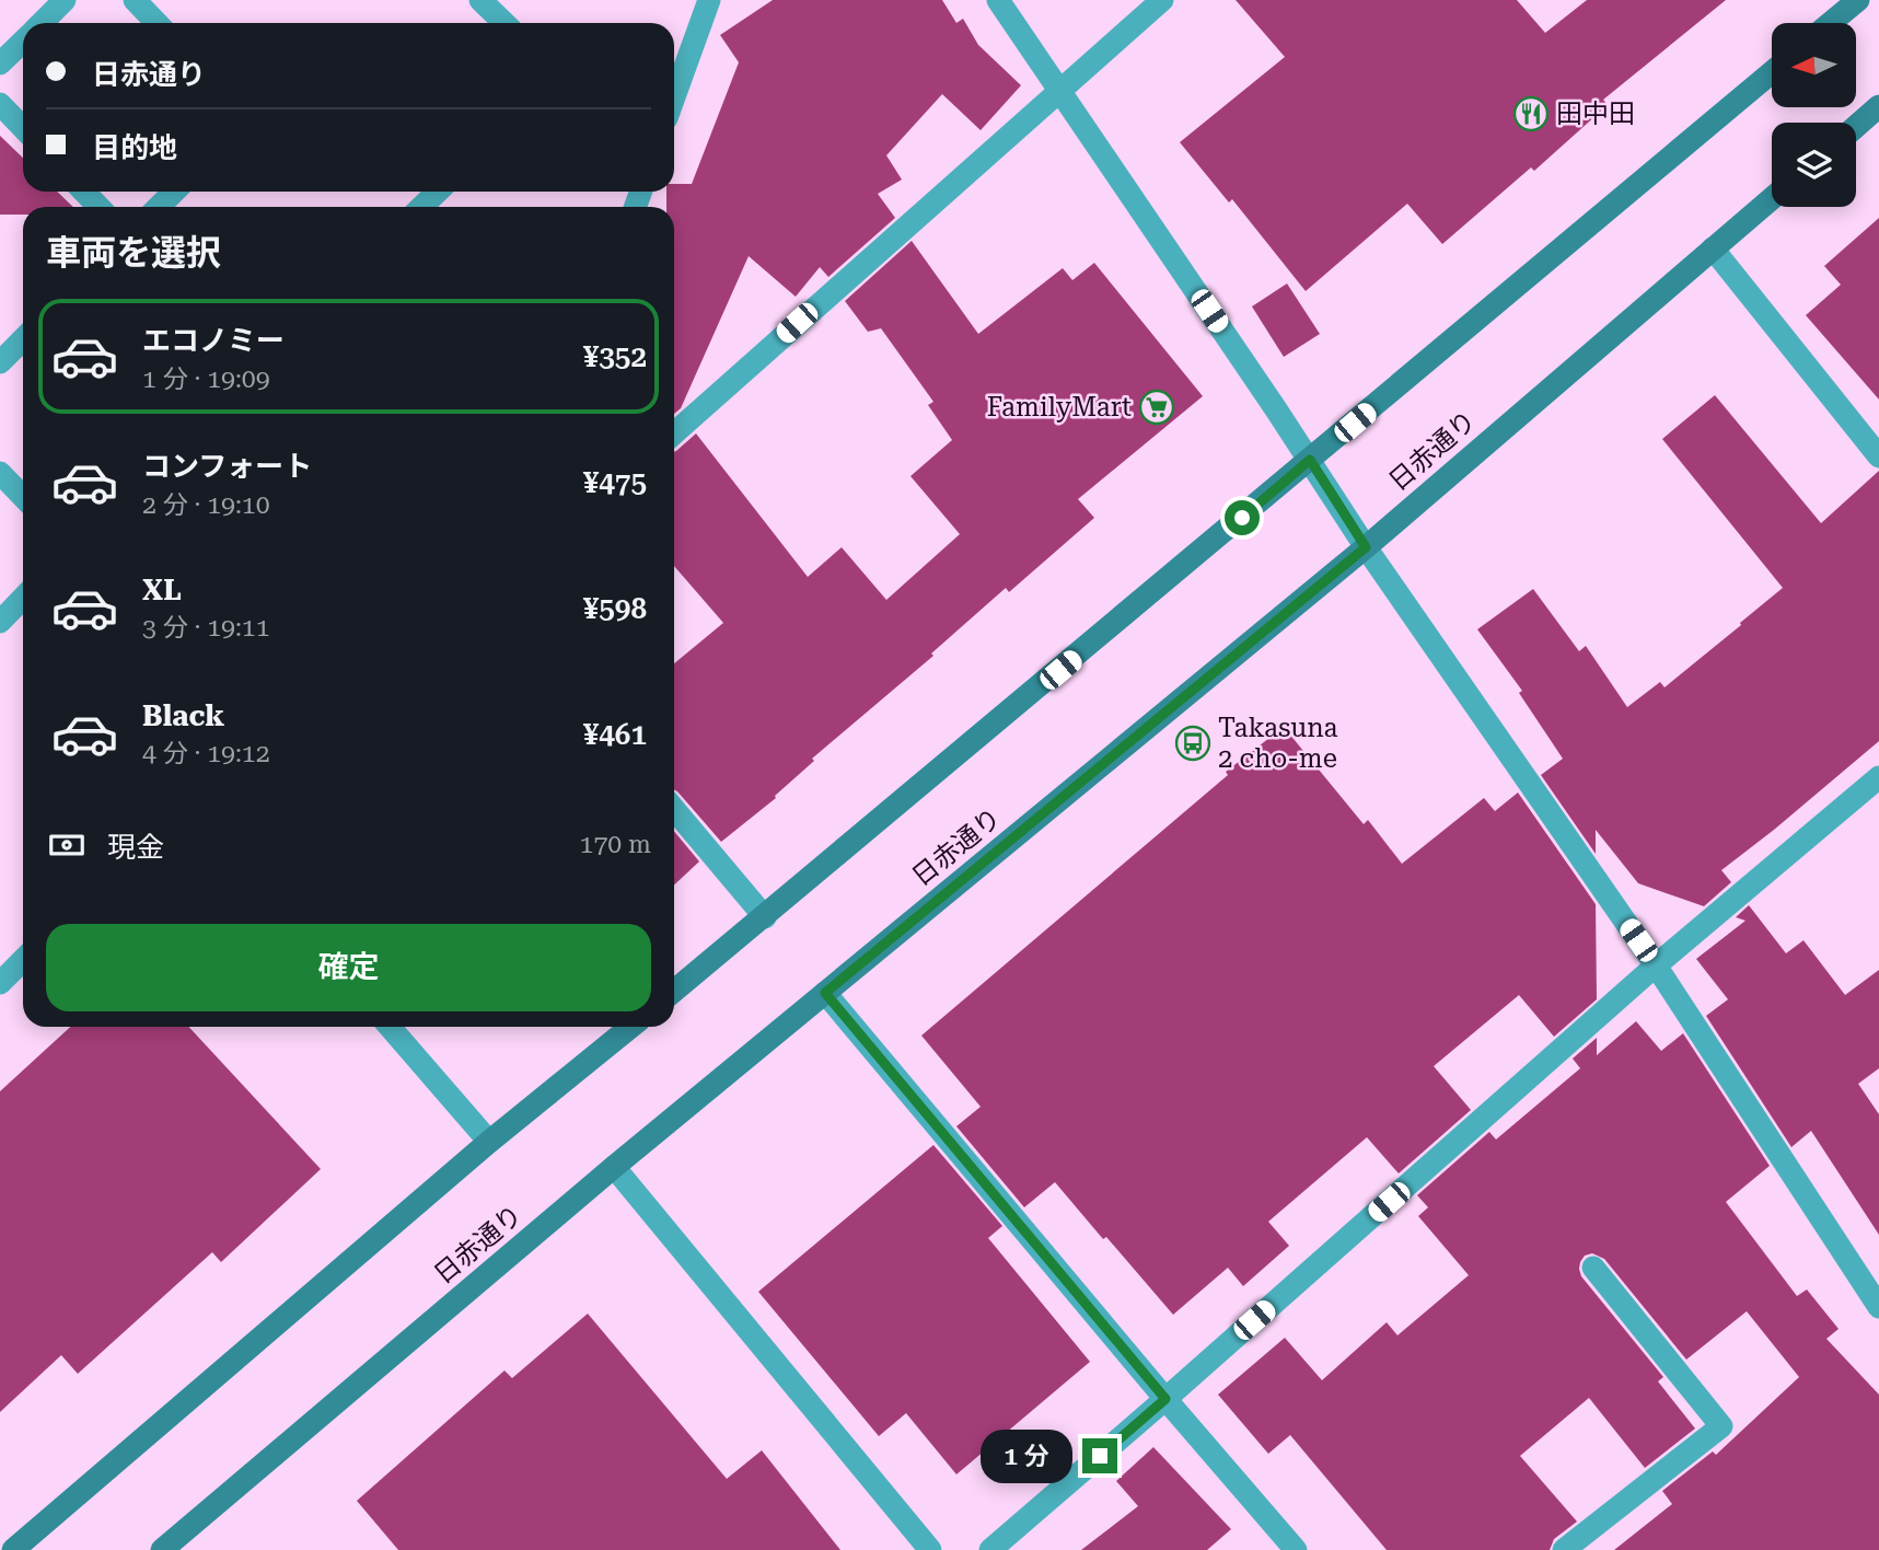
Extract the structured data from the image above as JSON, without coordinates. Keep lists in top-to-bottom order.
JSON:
{
  "streets": {
    "main road": ["日赤通り"]
  },
  "places": {
    "restaurant": ["田中田"],
    "supermarket": ["FamilyMart"],
    "bus stop": ["Takasuna 2 cho-me"]
  },
  "north": "left",
  "page": {
    "banner": ["日赤通り", "目的地"],
    "heading": "車両を選択",
    "list": [
      {
        "name": "エコノミー",
        "note": "1 分 · 19:09",
        "value": "¥352"
      },
      {
        "name": "コンフォート",
        "note": "2 分 · 19:10",
        "value": "¥475"
      },
      {
        "name": "XL",
        "note": "3 分 · 19:11",
        "value": "¥598"
      },
      {
        "name": "Black",
        "note": "4 分 · 19:12",
        "value": "¥461"
      }
    ],
    "pay": ["現金", "170 m"],
    "buttons": "確定",
    "bubble": "1 分"
  }
}
